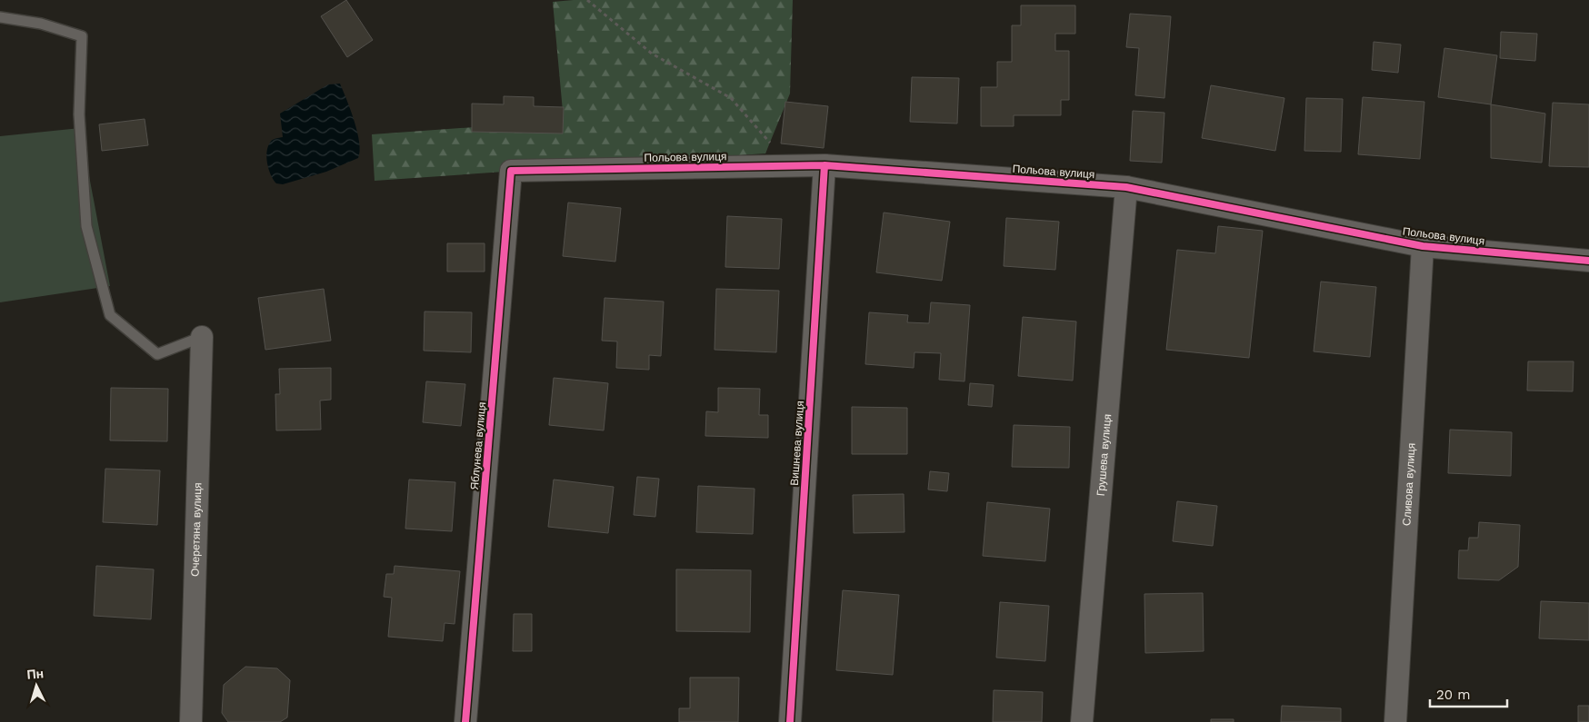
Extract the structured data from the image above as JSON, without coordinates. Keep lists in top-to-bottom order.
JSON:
{
  "streets": {
    "street": [
      "Польова вулиця",
      "Вишнева вулиця",
      "Яблунева вулиця",
      "Грушева вулиця",
      "Сливова вулиця",
      "Очеретяна вулиця"
    ]
  },
  "crossings": [
    ["Польова вулиця", "Вишнева вулиця"],
    ["Польова вулиця", "Яблунева вулиця"],
    ["Польова вулиця", "Грушева вулиця"],
    ["Польова вулиця", "Сливова вулиця"]
  ],
  "scale_bar": "20 m",
  "north": "top"
}
